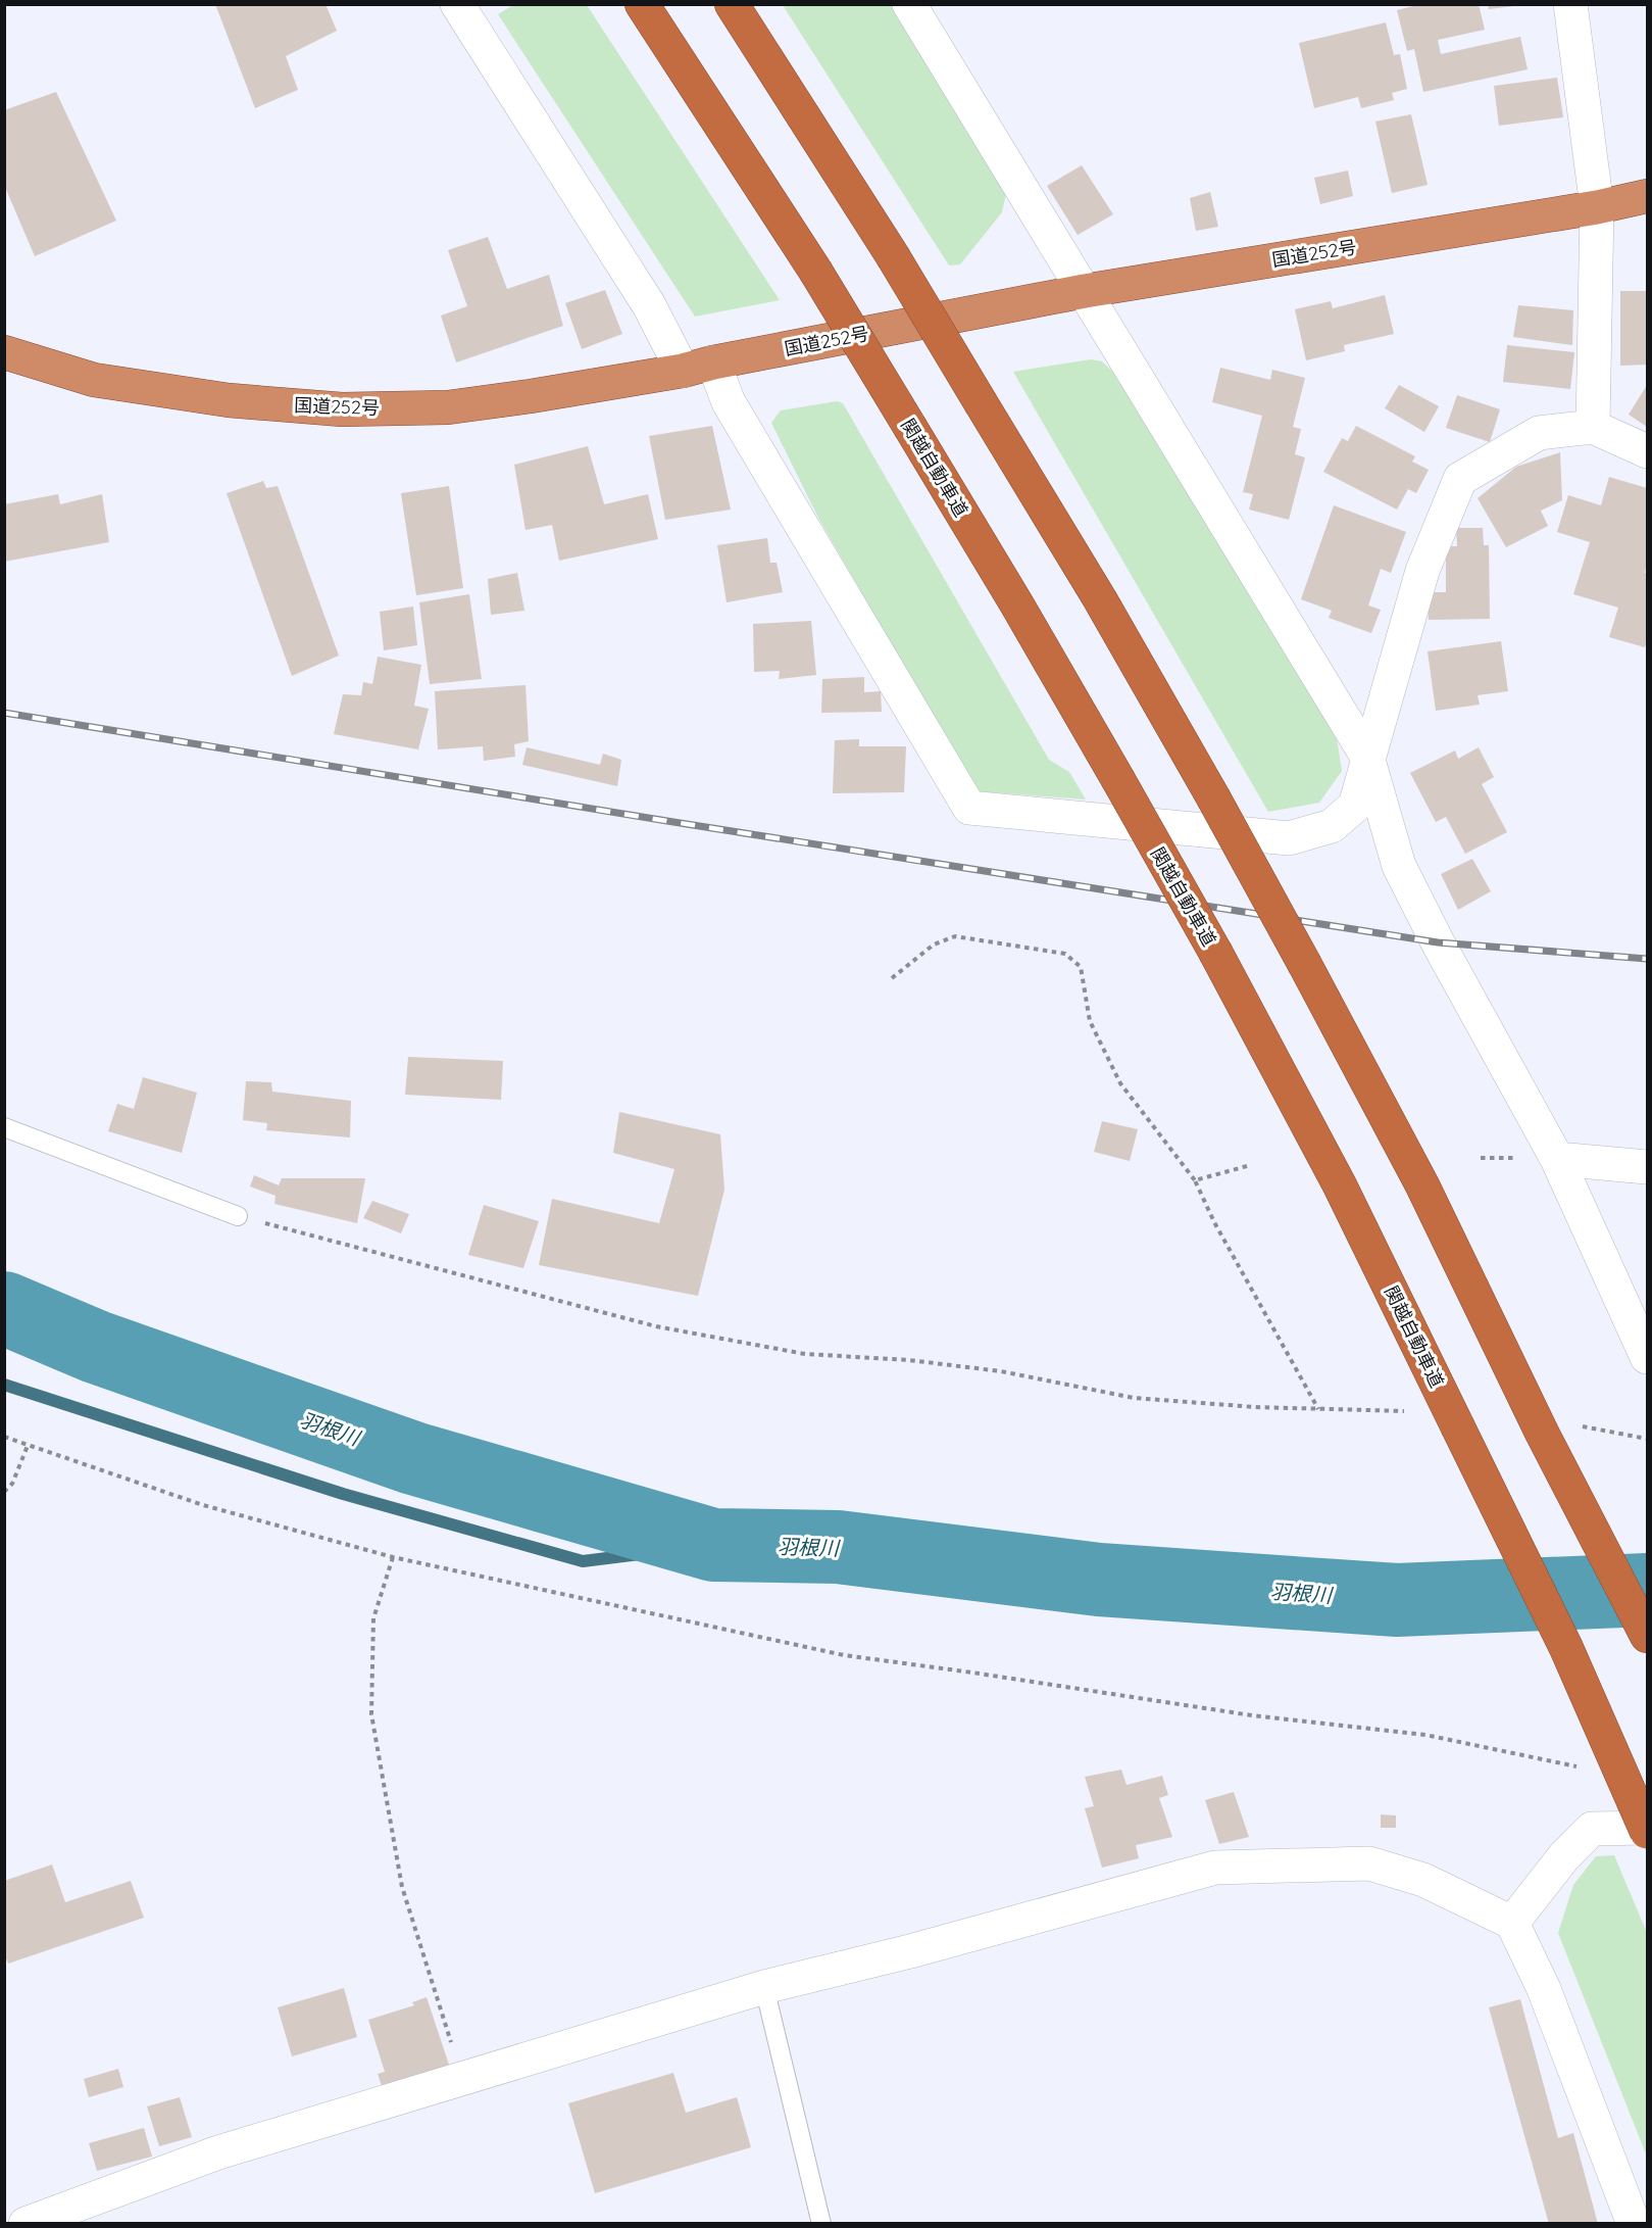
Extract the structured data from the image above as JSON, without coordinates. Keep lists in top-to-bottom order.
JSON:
{
  "streets": {
    "highway": ["国道252号", "関越自動車道"]
  },
  "water": ["羽根川"]
}
